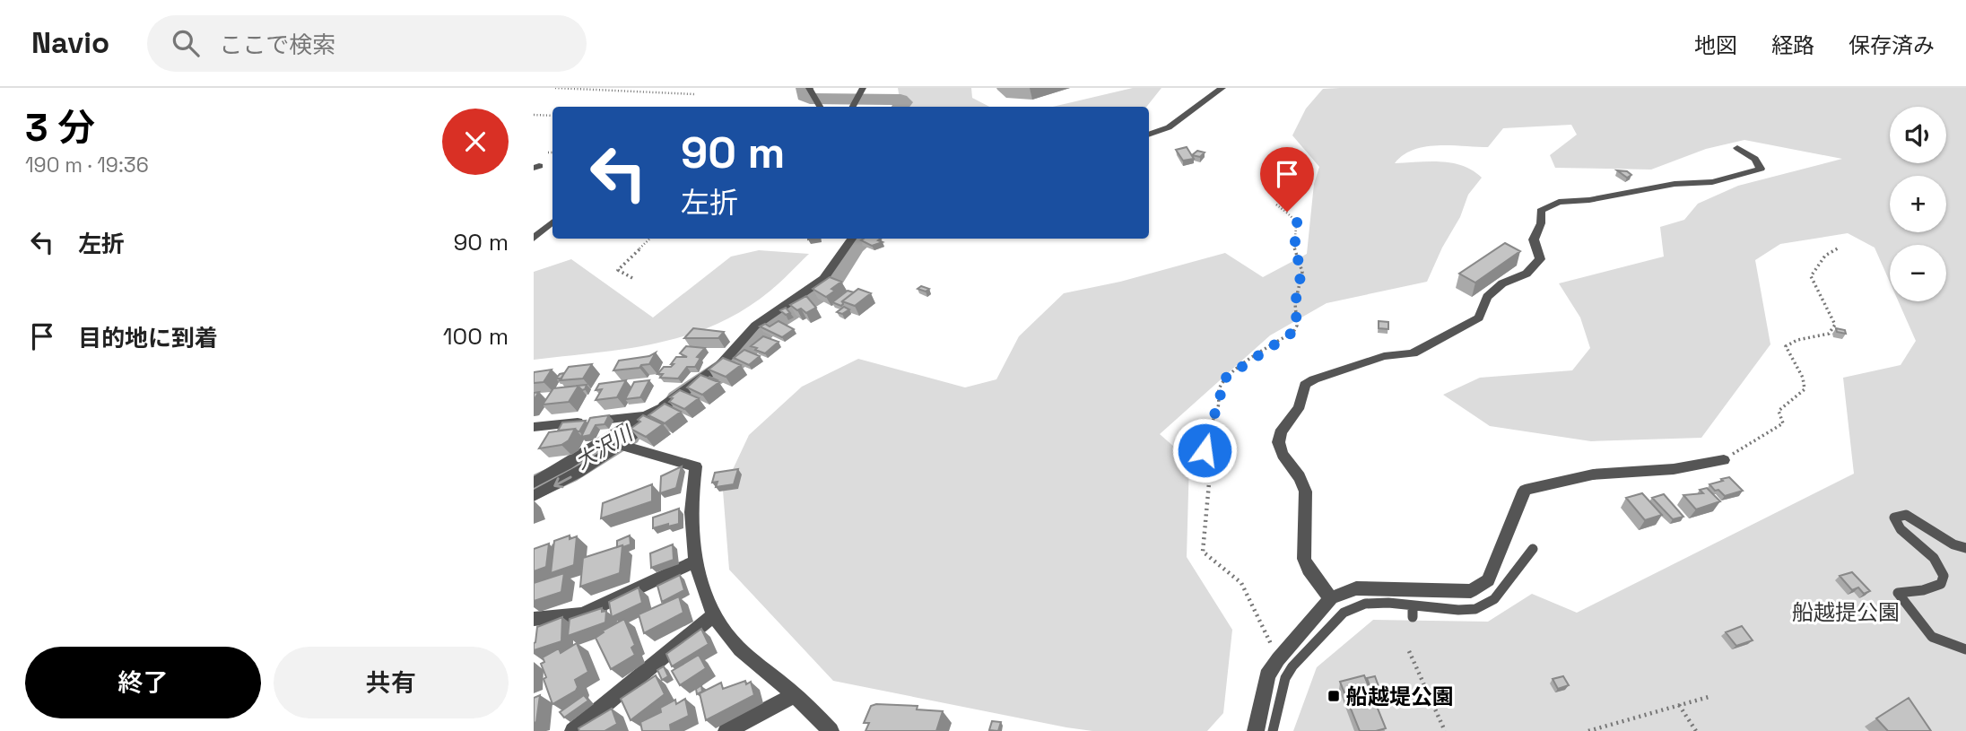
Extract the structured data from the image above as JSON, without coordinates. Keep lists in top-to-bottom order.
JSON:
{
  "water": ["大沢川"],
  "parks": ["船越提公園"],
  "places": {
    "transit": ["船越堤公園"]
  },
  "page": {
    "header": "Navio",
    "search": "ここで検索",
    "nav": ["地図", "経路", "保存済み"],
    "heading": ["3 分", "190 m · 19:36"],
    "map_buttons": ["+", "−"],
    "turn": ["90 m", "左折"],
    "list": [
      {
        "name": "左折",
        "value": "90 m"
      },
      {
        "name": "目的地に到着",
        "value": "100 m"
      }
    ],
    "buttons": ["終了", "共有"]
  }
}
